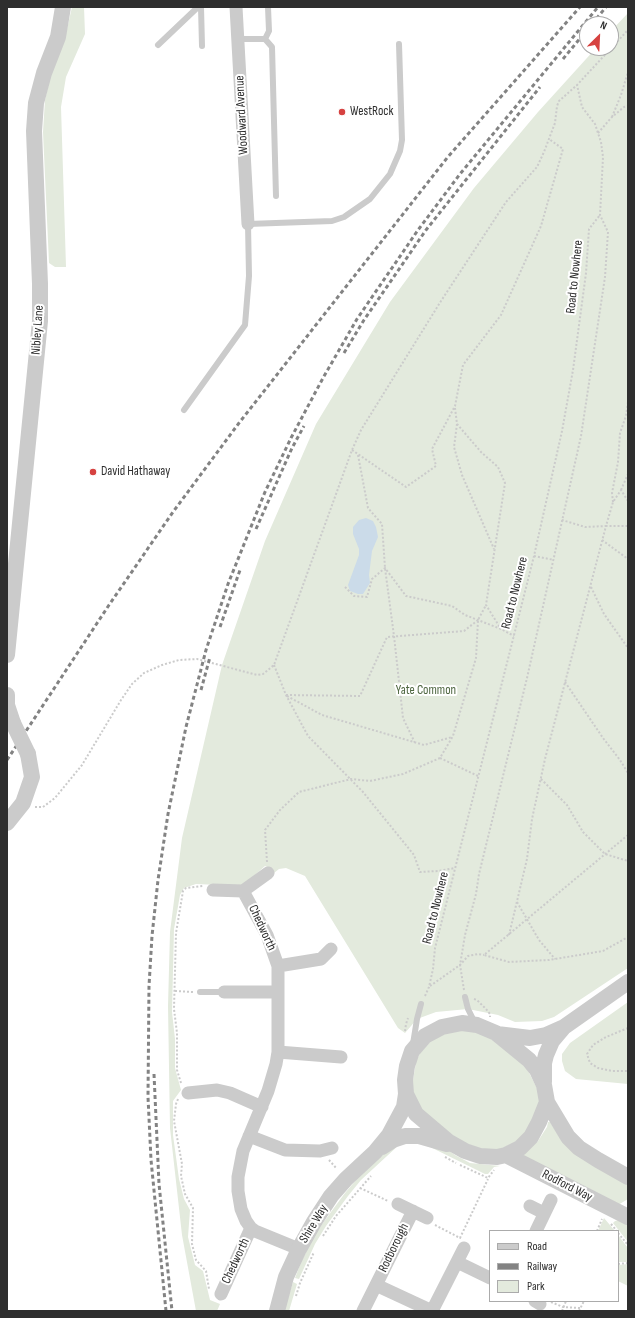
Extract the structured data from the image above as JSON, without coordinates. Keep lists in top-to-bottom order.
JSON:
{
  "streets": {
    "street": [
      "Woodward Avenue",
      "Nibley Lane",
      "Chedworth",
      "Rodford Way",
      "Shire Way",
      "Rodborough"
    ],
    "path": ["Road to Nowhere"]
  },
  "crossings": [
    ["Chedworth", "Shire Way"],
    ["Rodford Way", "Shire Way"]
  ],
  "parks": ["Yate Common"],
  "places": ["WestRock", "David Hathaway"],
  "legend": ["Road", "Railway", "Park"],
  "north": "top right"
}
